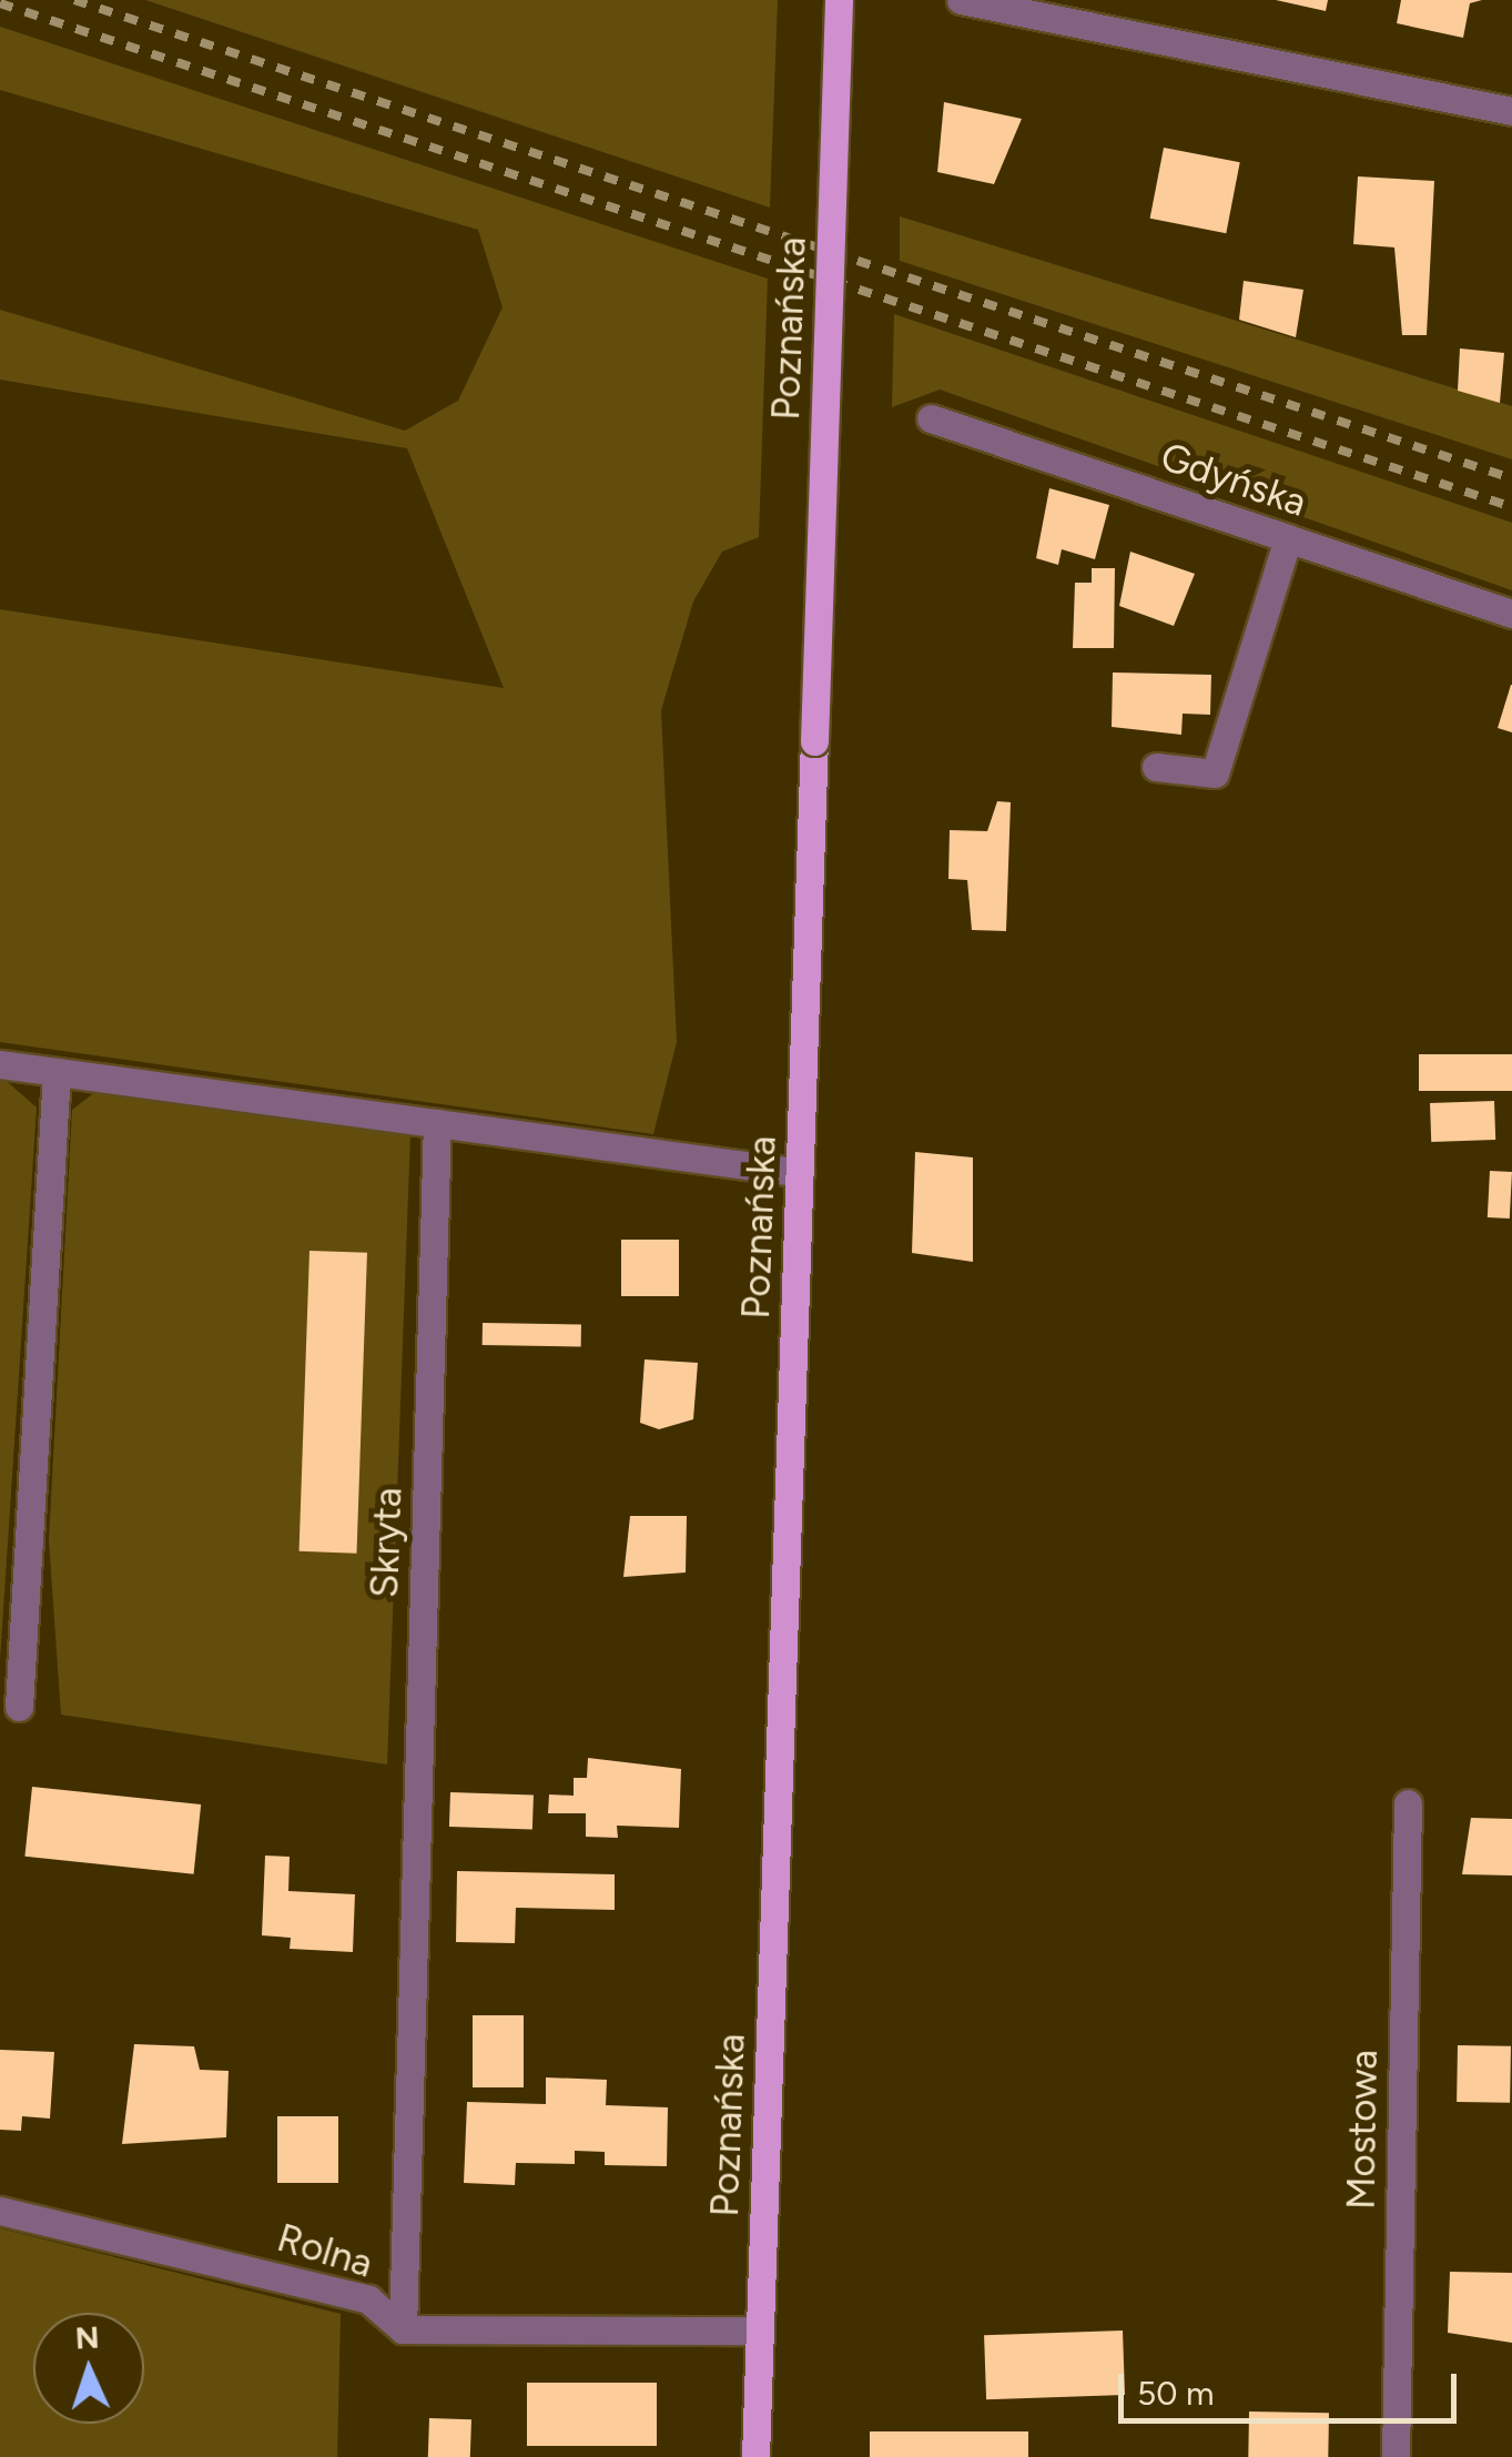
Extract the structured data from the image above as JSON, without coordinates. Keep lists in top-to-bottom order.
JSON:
{
  "streets": {
    "main road": ["Poznańska"],
    "street": [
      "Gdyńska",
      "Skryta",
      "Mostowa",
      "Rolna"
    ]
  },
  "crossings": [
    ["Poznańska", "Rolna"],
    ["Skryta", "Rolna"]
  ],
  "scale_bar": "50 m",
  "north": "top"
}
